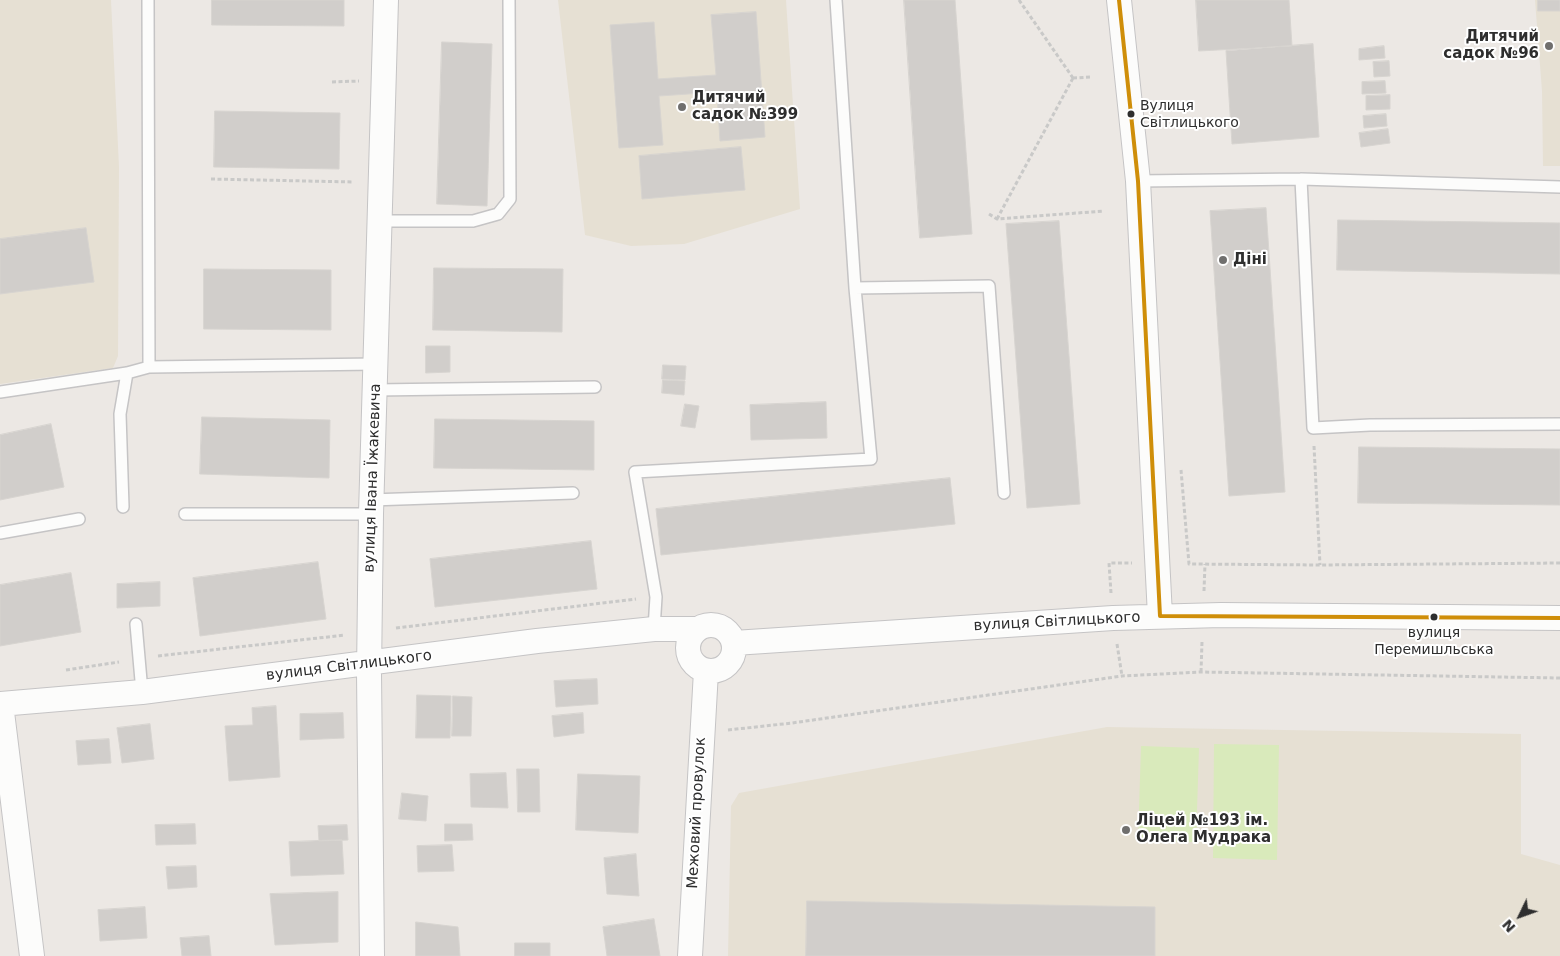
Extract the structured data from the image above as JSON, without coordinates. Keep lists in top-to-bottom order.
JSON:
{
  "streets": {
    "street": ["вулиця Івана Їжакевича", "вулиця Світлицького", "Межовий провулок"]
  },
  "crossings": [
    ["вулиця Івана Їжакевича", "вулиця Світлицького"],
    ["вулиця Світлицького", "Межовий провулок"]
  ],
  "places": [
    "Дитячий садок №96",
    "Дитячий садок №399",
    "Вулиця Світлицького",
    "Діні",
    "вулиця Перемишльська",
    "Ліцей №193 ім. Олега Мудрака"
  ],
  "north": "bottom left"
}
